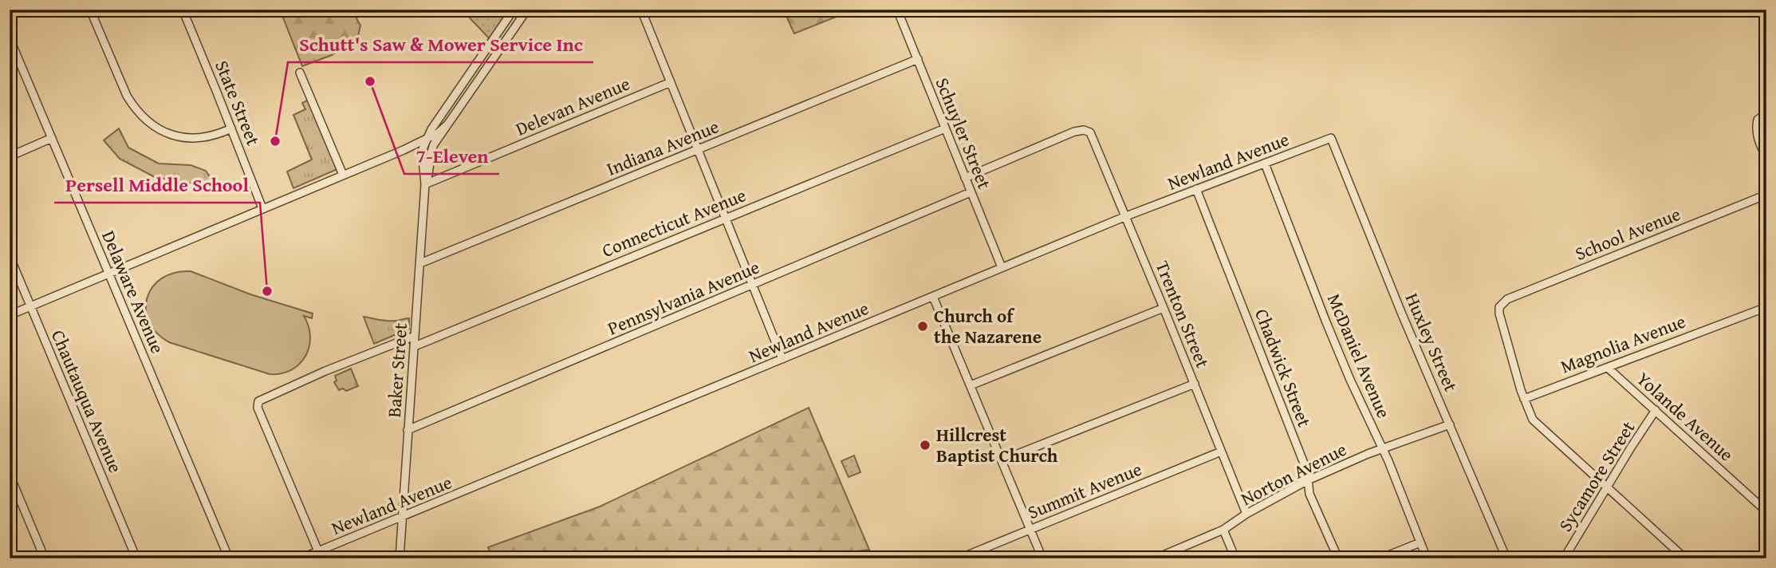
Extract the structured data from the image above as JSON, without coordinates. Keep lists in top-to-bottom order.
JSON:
{
  "streets": {
    "street": [
      "State Street",
      "Delevan Avenue",
      "Schuyler Street",
      "Indiana Avenue",
      "Newland Avenue",
      "Connecticut Avenue",
      "School Avenue",
      "Delaware Avenue",
      "Pennsylvania Avenue",
      "Trenton Street",
      "Huxley Street",
      "Magnolia Avenue",
      "McDaniel Avenue",
      "Chadwick Street",
      "Baker Street",
      "Chautauqua Avenue",
      "Yolande Avenue",
      "Norton Avenue",
      "Sycamore Street",
      "Summit Avenue"
    ]
  },
  "crossings": [
    ["Delevan Avenue", "Baker Street"],
    ["Schuyler Street", "Indiana Avenue"],
    ["Schuyler Street", "Newland Avenue"],
    ["Schuyler Street", "Connecticut Avenue"],
    ["Schuyler Street", "Pennsylvania Avenue"],
    ["Schuyler Street", "Trenton Street"],
    ["Indiana Avenue", "Baker Street"],
    ["Newland Avenue", "Trenton Street"],
    ["Newland Avenue", "Huxley Street"],
    ["Newland Avenue", "McDaniel Avenue"],
    ["Newland Avenue", "Chadwick Street"],
    ["Newland Avenue", "Baker Street"],
    ["Connecticut Avenue", "Baker Street"],
    ["School Avenue", "Magnolia Avenue"],
    ["Pennsylvania Avenue", "Baker Street"],
    ["Trenton Street", "Norton Avenue"],
    ["Trenton Street", "Summit Avenue"],
    ["Huxley Street", "Norton Avenue"],
    ["Magnolia Avenue", "Yolande Avenue"],
    ["McDaniel Avenue", "Norton Avenue"],
    ["Chadwick Street", "Norton Avenue"],
    ["Yolande Avenue", "Sycamore Street"]
  ],
  "places": [
    "7-Eleven",
    "Schutt's Saw & Mower Service Inc",
    "Persell Middle School",
    "Church of the Nazarene",
    "Hillcrest Baptist Church"
  ]
}
